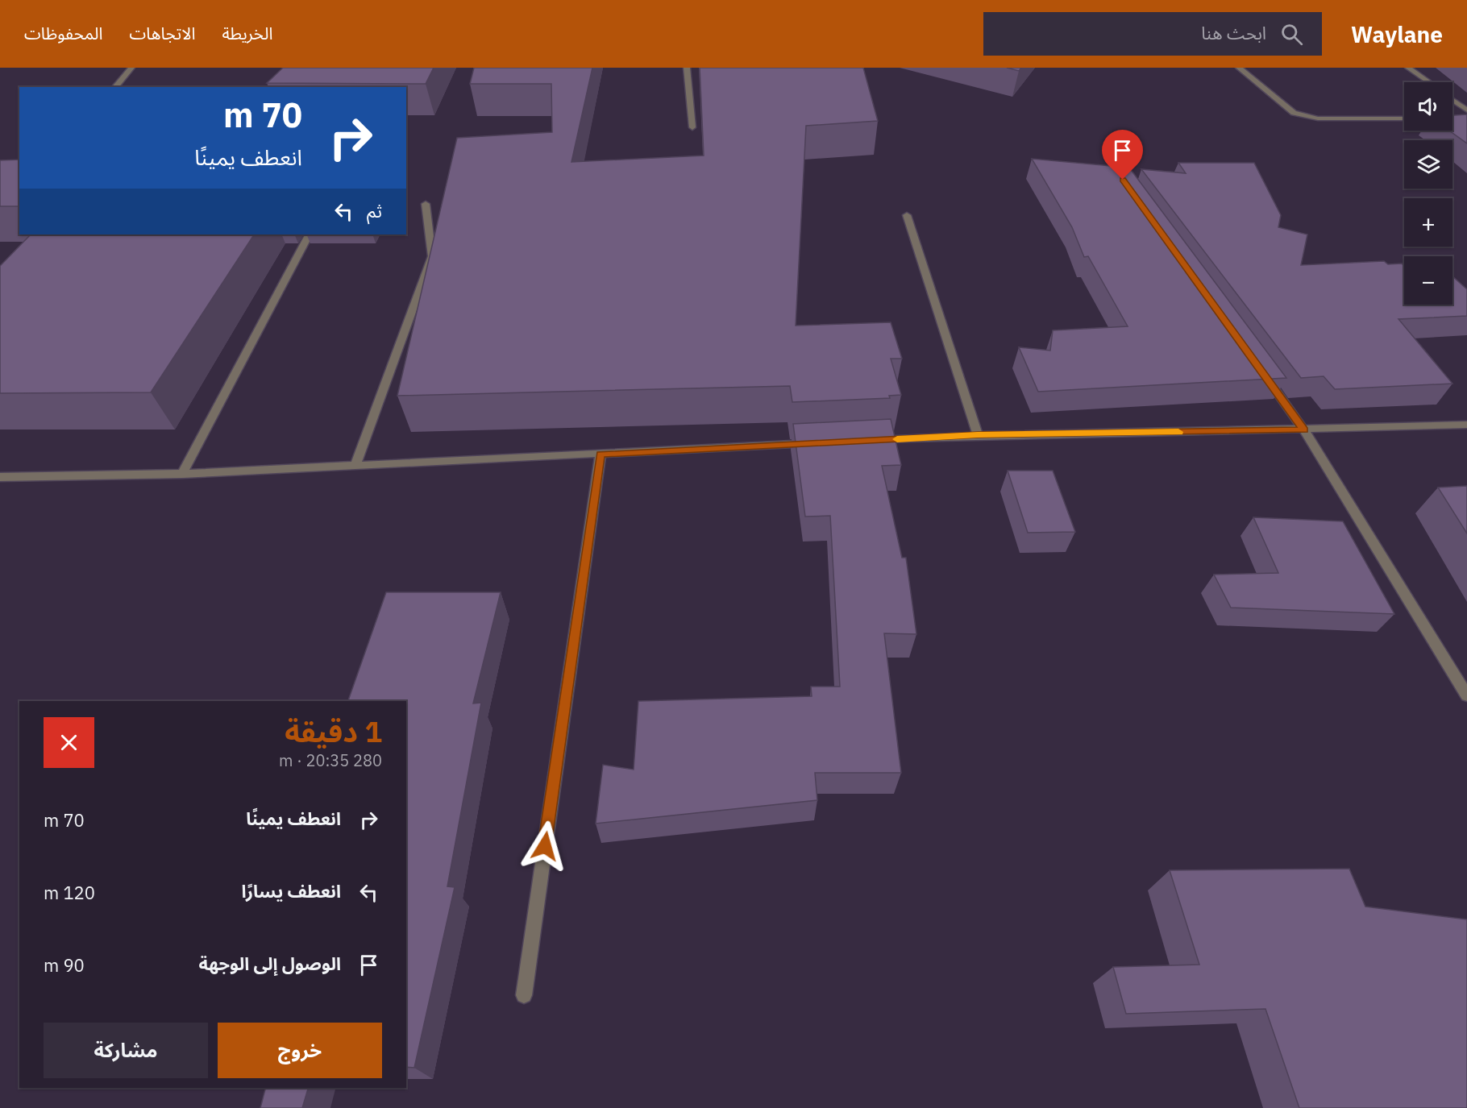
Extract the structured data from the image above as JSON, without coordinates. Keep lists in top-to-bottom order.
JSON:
{
  "page": {
    "header": "Waylane",
    "search": "ابحث هنا",
    "nav": ["الخريطة", "الاتجاهات", "المحفوظات"],
    "map_buttons": ["+", "−"],
    "turn": ["70 m", "انعطف يمينًا"],
    "then": "ثم",
    "heading": ["1 دقيقة", "280 m · 20:35"],
    "list": [
      {
        "name": "انعطف يمينًا",
        "value": "70 m"
      },
      {
        "name": "انعطف يسارًا",
        "value": "120 m"
      },
      {
        "name": "الوصول إلى الوجهة",
        "value": "90 m"
      }
    ],
    "buttons": ["خروج", "مشاركة"]
  }
}
